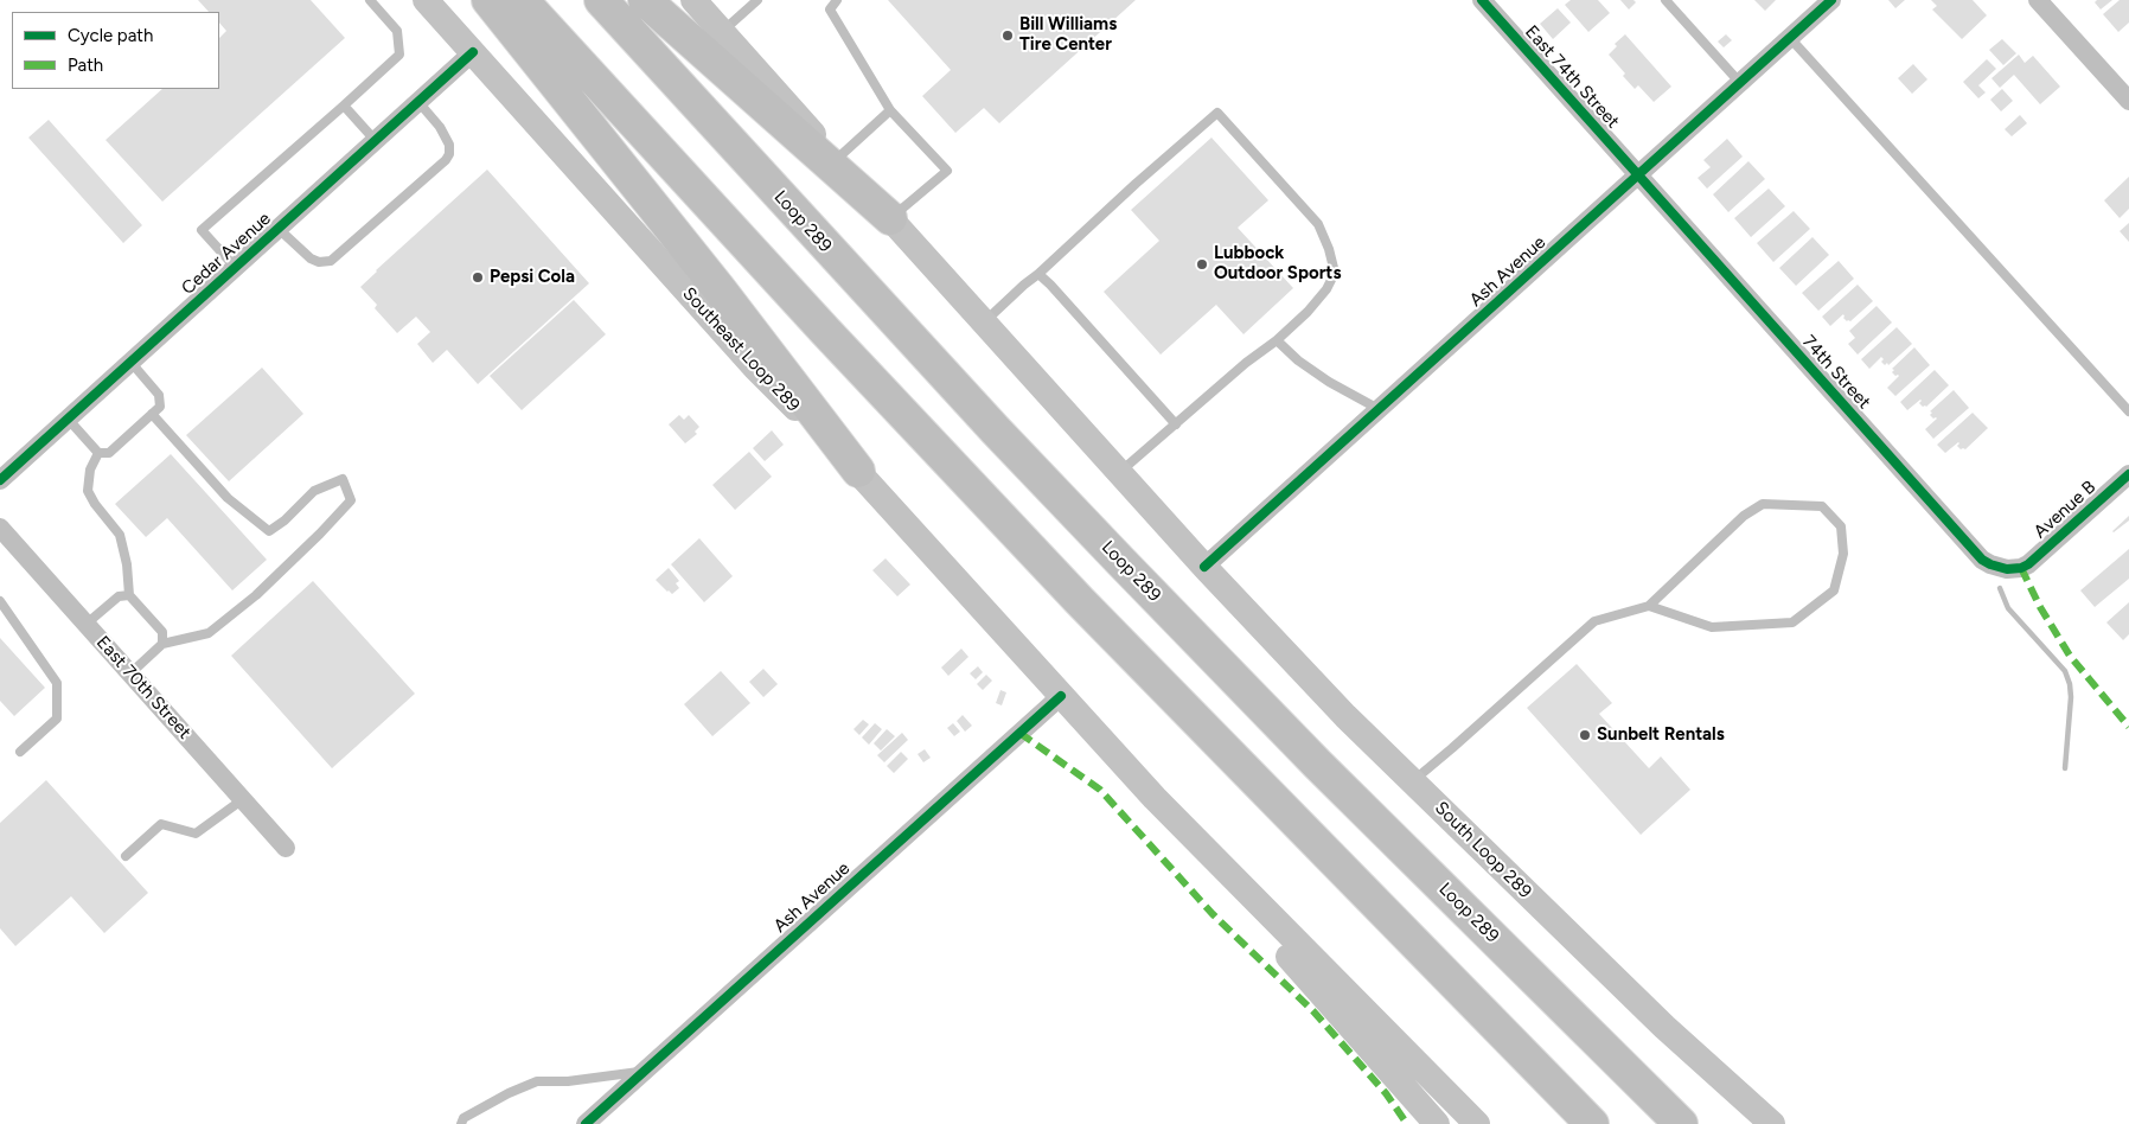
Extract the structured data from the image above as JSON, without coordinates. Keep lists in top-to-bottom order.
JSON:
{
  "streets": {
    "highway": ["Loop 289"],
    "main road": ["Southeast Loop 289", "South Loop 289"],
    "street": [
      "East 74th Street",
      "Cedar Avenue",
      "Ash Avenue",
      "74th Street",
      "Avenue B",
      "East 70th Street"
    ]
  },
  "crossings": [
    ["East 74th Street", "Ash Avenue"],
    ["East 74th Street", "74th Street"],
    ["Cedar Avenue", "Southeast Loop 289"],
    ["Ash Avenue", "Southeast Loop 289"],
    ["Ash Avenue", "74th Street"],
    ["Ash Avenue", "South Loop 289"],
    ["74th Street", "Avenue B"]
  ],
  "places": [
    "Bill Williams Tire Center",
    "Lubbock Outdoor Sports",
    "Pepsi Cola",
    "Sunbelt Rentals"
  ],
  "legend": ["Cycle path", "Path"]
}
